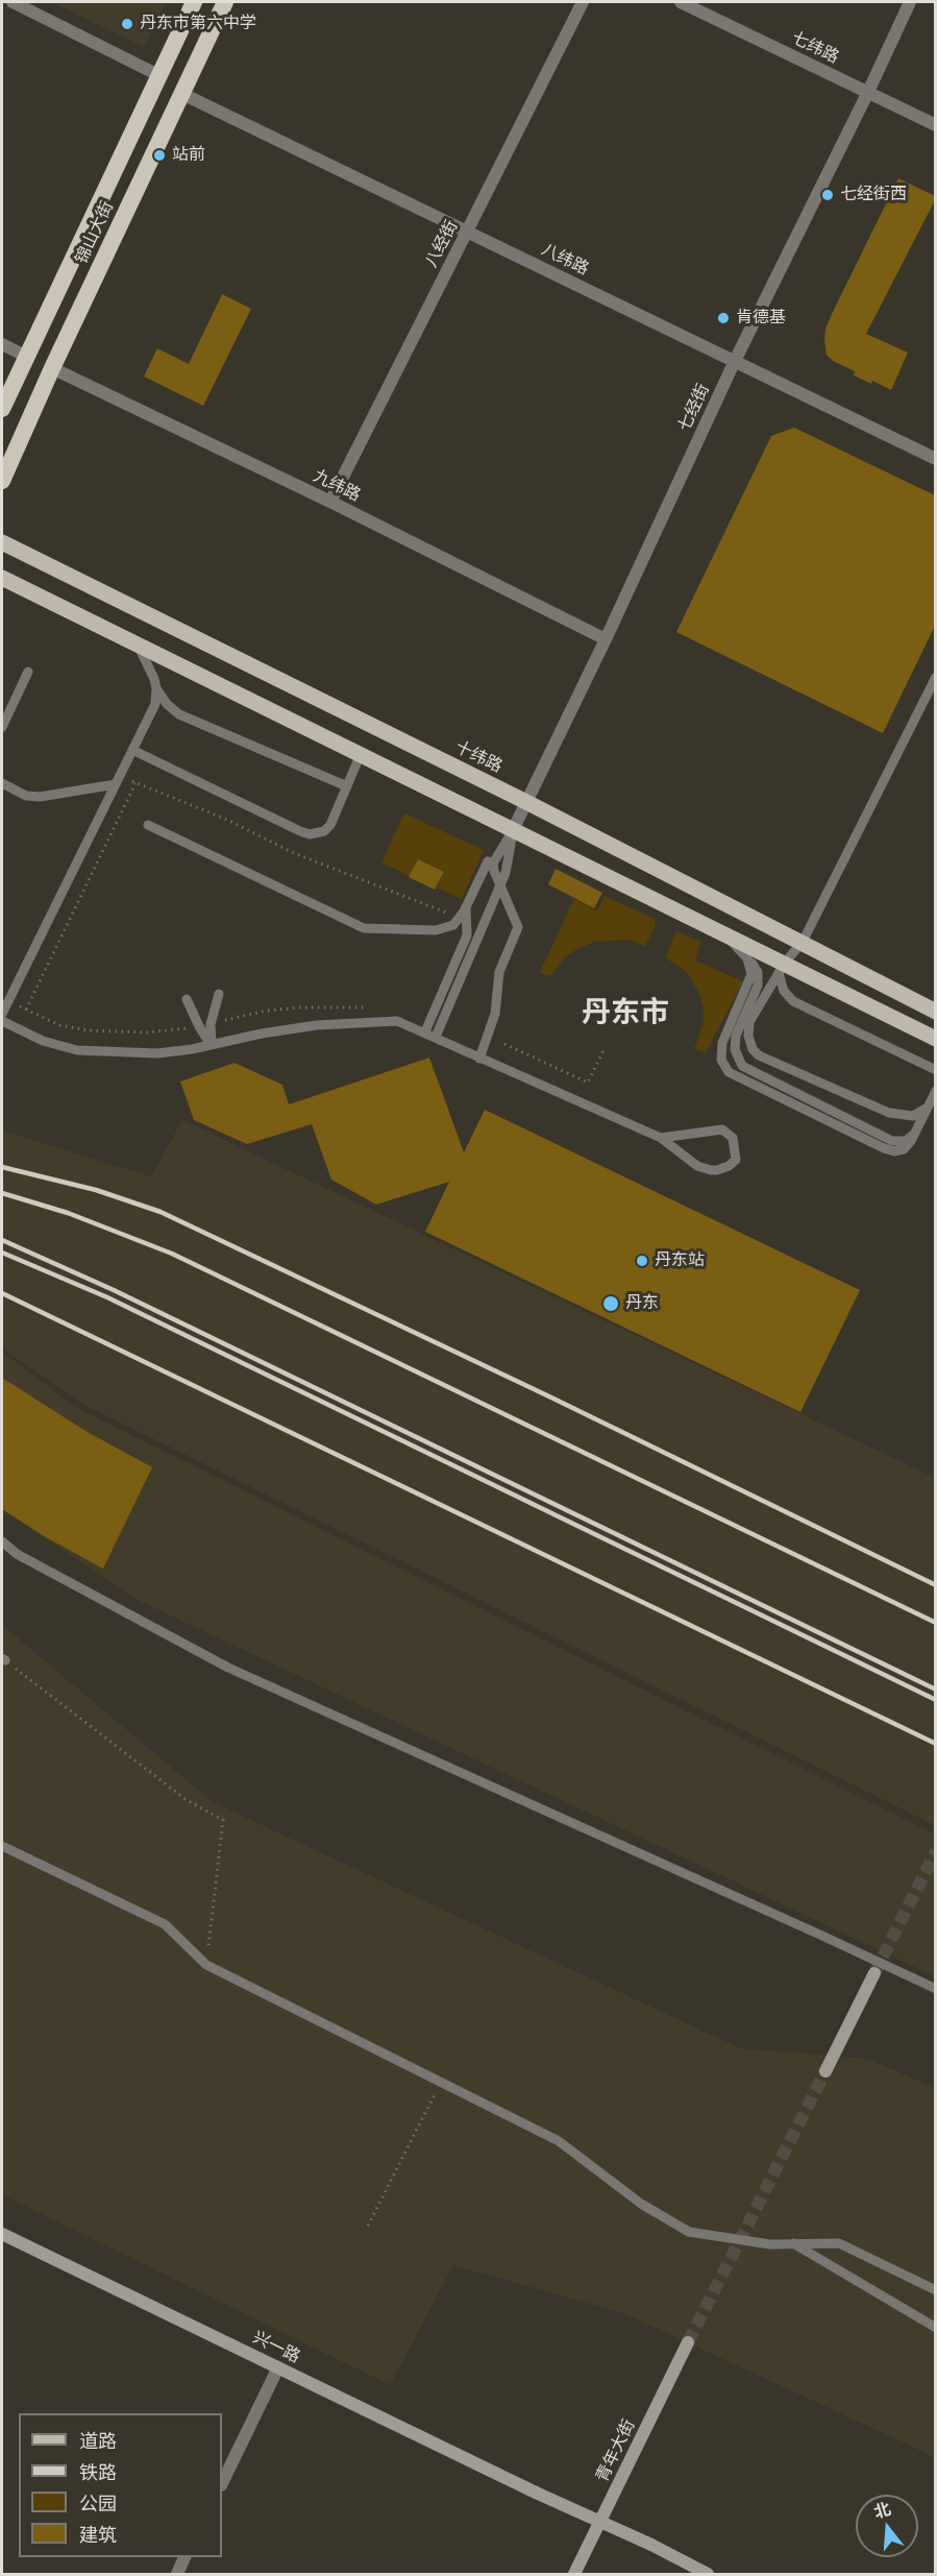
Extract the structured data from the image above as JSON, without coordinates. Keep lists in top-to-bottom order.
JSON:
{
  "streets": {
    "highway": ["锦山大街"],
    "main road": ["十纬路", "兴一路", "青年大街"],
    "street": [
      "七纬路",
      "八经街",
      "八纬路",
      "七经街",
      "九纬路"
    ]
  },
  "crossings": [
    ["七纬路", "七经街"],
    ["锦山大街", "八纬路"],
    ["锦山大街", "九纬路"],
    ["八经街", "八纬路"],
    ["八经街", "九纬路"],
    ["八纬路", "七经街"],
    ["七经街", "九纬路"],
    ["七经街", "十纬路"]
  ],
  "districts": ["丹东市"],
  "places": [
    "丹东市第六中学",
    "站前",
    "七经街西",
    "肯德基",
    "丹东站",
    "丹东"
  ],
  "legend": [
    "道路",
    "铁路",
    "公园",
    "建筑"
  ],
  "north": "top"
}
